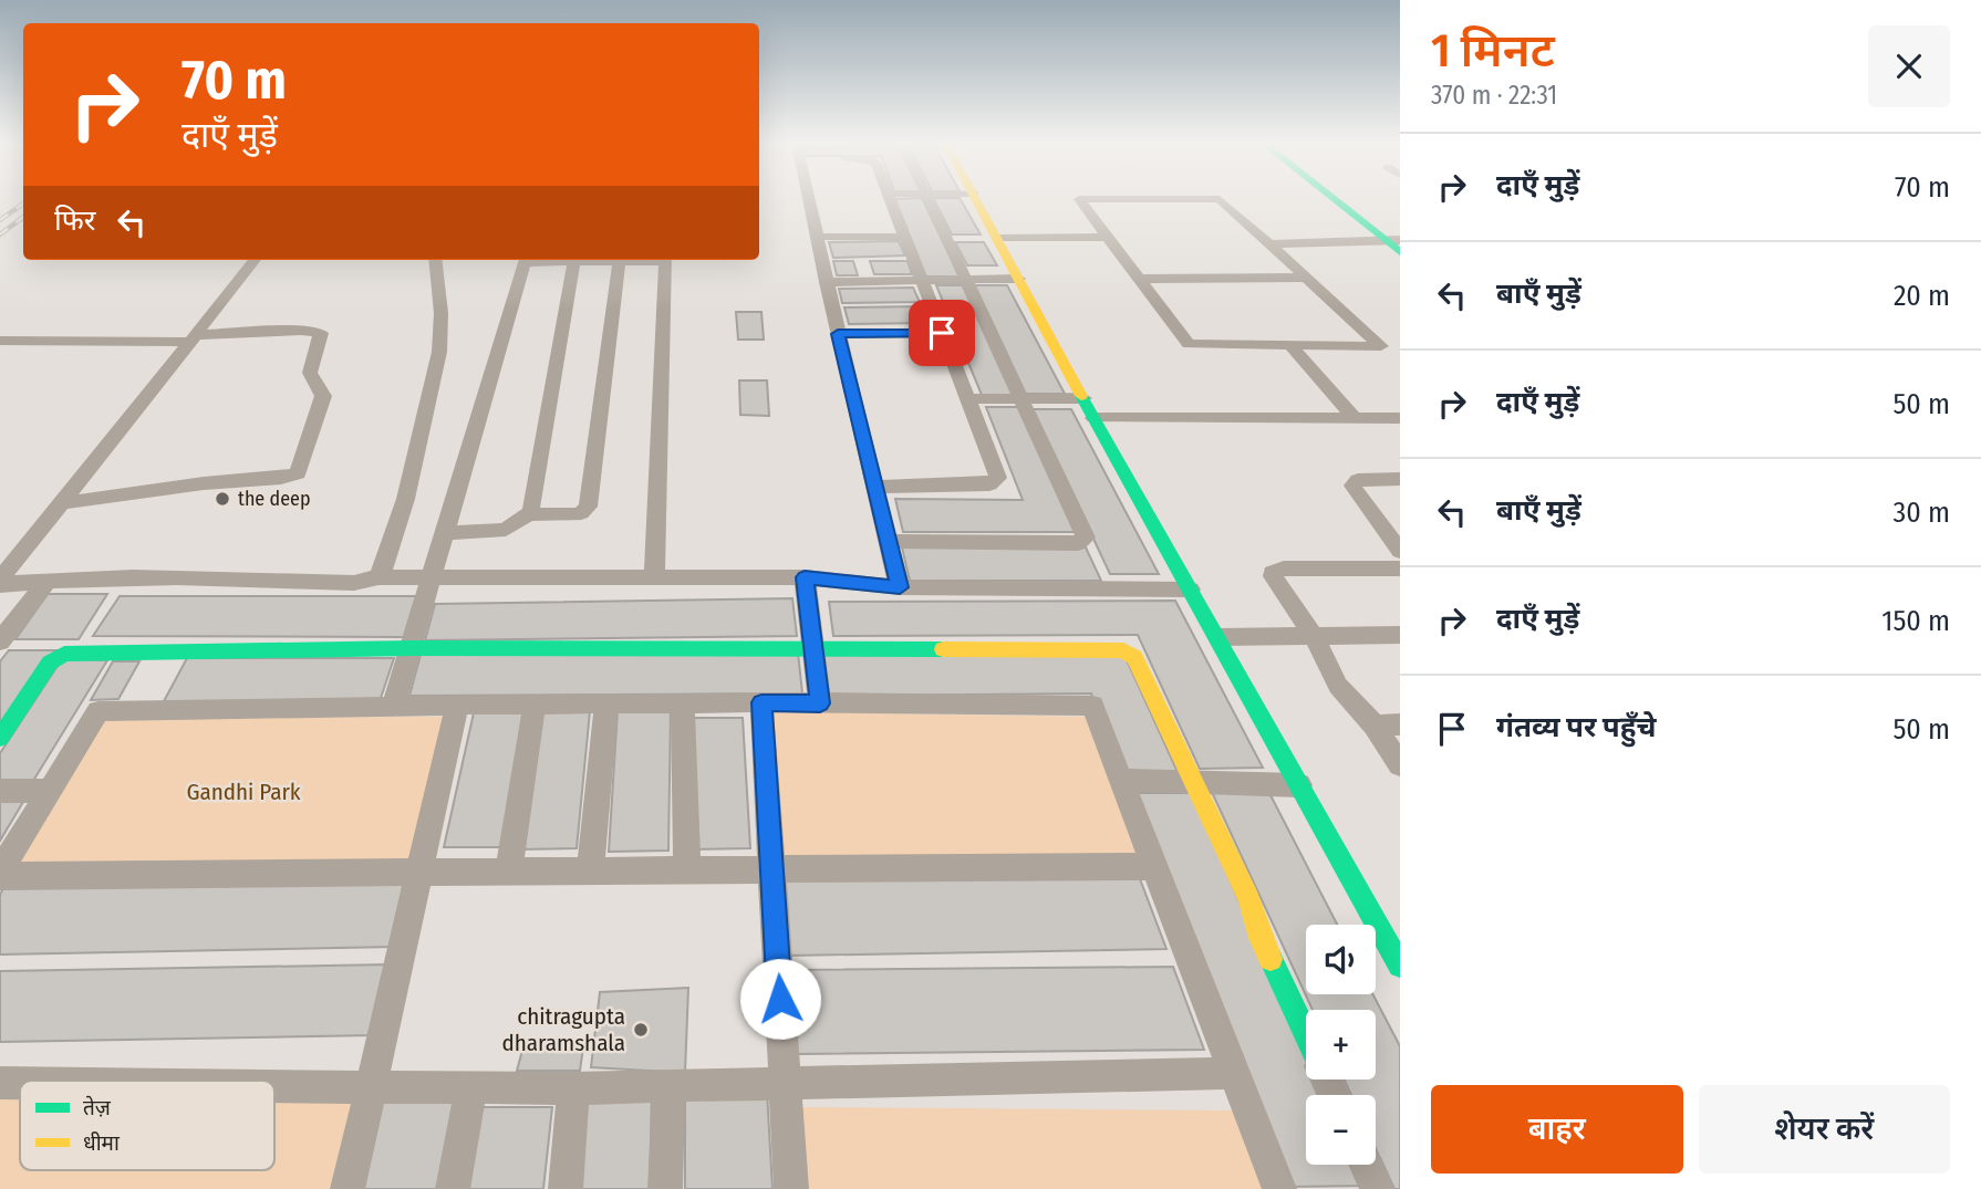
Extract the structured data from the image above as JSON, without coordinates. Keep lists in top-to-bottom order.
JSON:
{
  "parks": ["Gandhi Park"],
  "places": ["the deep", "chitragupta dharamshala"],
  "legend": ["तेज़", "धीमा"],
  "page": {
    "heading": ["1 मिनट", "370 m · 22:31"],
    "turn": ["70 m", "दाएँ मुड़ें"],
    "list": [
      {
        "name": "दाएँ मुड़ें",
        "value": "70 m"
      },
      {
        "name": "बाएँ मुड़ें",
        "value": "20 m"
      },
      {
        "name": "दाएँ मुड़ें",
        "value": "50 m"
      },
      {
        "name": "बाएँ मुड़ें",
        "value": "30 m"
      },
      {
        "name": "दाएँ मुड़ें",
        "value": "150 m"
      },
      {
        "name": "गंतव्य पर पहुँचे",
        "value": "50 m"
      }
    ],
    "then": "फिर",
    "map_buttons": ["+", "−"],
    "buttons": ["बाहर", "शेयर करें"]
  }
}
